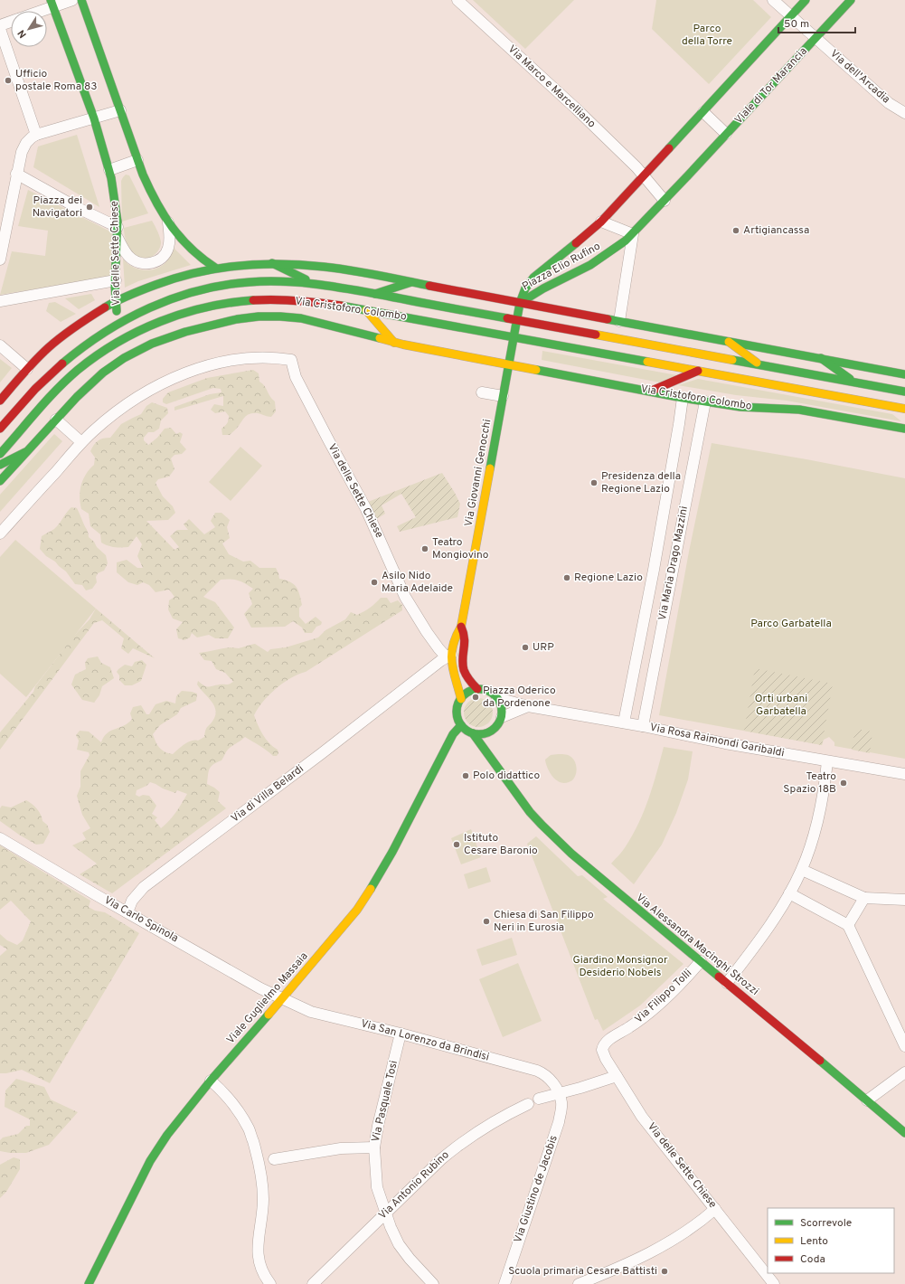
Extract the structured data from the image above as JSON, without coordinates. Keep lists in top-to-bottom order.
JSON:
{
  "streets": {
    "main road": [
      "Viale di Tor Marancia",
      "Via delle Sette Chiese",
      "Piazza Elio Rufino",
      "Via Cristoforo Colombo",
      "Via Giovanni Genocchi",
      "Via Alessandra Macinghi Strozzi",
      "Viale Guglielmo Massaia"
    ],
    "street": [
      "Via dell'Arcadia",
      "Via Marco e Marcelliano",
      "Via Maria Drago Mazzini",
      "Via Rosa Raimondi Garibaldi",
      "Via di Villa Belardi",
      "Via Carlo Spinola",
      "Via Filippo Tolli",
      "Via San Lorenzo da Brindisi",
      "Via Pasquale Tosi",
      "Via Antonio Rubino",
      "Via Giustino de Jacobis"
    ]
  },
  "crossings": [
    ["Via dell'Arcadia", "Viale di Tor Marancia"],
    ["Viale di Tor Marancia", "Piazza Elio Rufino"],
    ["Via Marco e Marcelliano", "Piazza Elio Rufino"],
    ["Via delle Sette Chiese", "Via Cristoforo Colombo"],
    ["Via delle Sette Chiese", "Via di Villa Belardi"],
    ["Via delle Sette Chiese", "Via Filippo Tolli"],
    ["Via Cristoforo Colombo", "Via Giovanni Genocchi"],
    ["Via Cristoforo Colombo", "Via Maria Drago Mazzini"],
    ["Via Maria Drago Mazzini", "Via Rosa Raimondi Garibaldi"],
    ["Via di Villa Belardi", "Via Carlo Spinola"],
    ["Via Carlo Spinola", "Viale Guglielmo Massaia"],
    ["Via Carlo Spinola", "Via San Lorenzo da Brindisi"],
    ["Via Alessandra Macinghi Strozzi", "Via Filippo Tolli"],
    ["Viale Guglielmo Massaia", "Via San Lorenzo da Brindisi"],
    ["Via San Lorenzo da Brindisi", "Via Pasquale Tosi"],
    ["Via San Lorenzo da Brindisi", "Via Giustino de Jacobis"],
    ["Via Pasquale Tosi", "Via Antonio Rubino"]
  ],
  "parks": [
    "Parco della Torre",
    "Parco Garbatella",
    "Orti urbani Garbatella",
    "Giardino Monsignor Desiderio Nobels"
  ],
  "places": [
    "Ufficio postale Roma 83",
    "Piazza dei Navigatori",
    "Artigiancassa",
    "Presidenza della Regione Lazio",
    "Teatro Mongiovino",
    "Regione Lazio",
    "Asilo Nido Maria Adelaide",
    "URP",
    "Piazza Oderico da Pordenone",
    "Polo didattico",
    "Teatro Spazio 18B",
    "Istituto Cesare Baronio",
    "Chiesa di San Filippo Neri in Eurosia",
    "Scuola primaria Cesare Battisti"
  ],
  "legend": ["Scorrevole", "Lento", "Coda"],
  "scale_bar": "50 m",
  "north": "bottom left"
}
